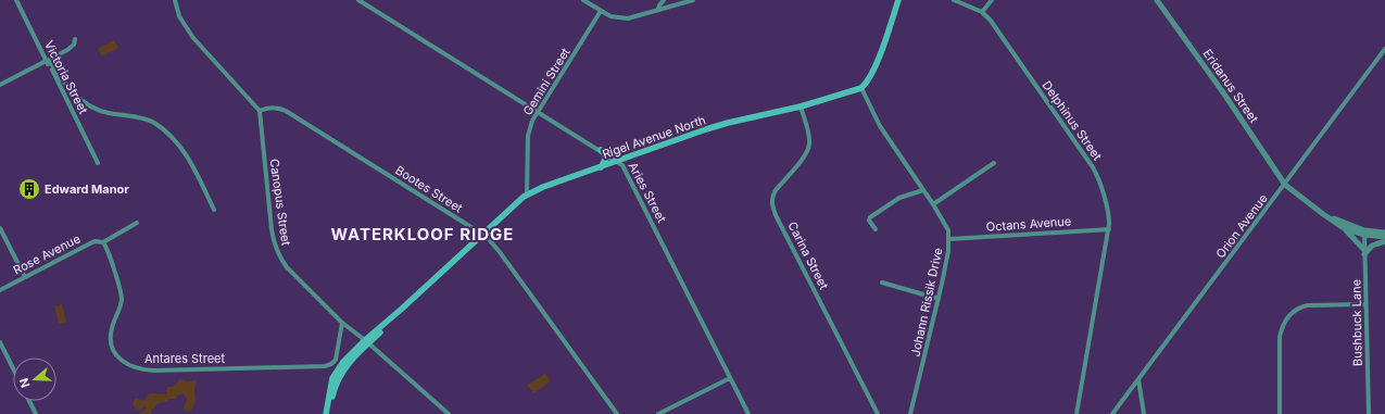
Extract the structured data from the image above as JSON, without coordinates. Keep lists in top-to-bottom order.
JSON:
{
  "streets": {
    "main road": ["Rigel Avenue North"],
    "street": [
      "Victoria Street",
      "Gemini Street",
      "Eridanus Street",
      "Delphinus Street",
      "Bootes Street",
      "Aries Street",
      "Canopus Street",
      "Octans Avenue",
      "Orion Avenue",
      "Rose Avenue",
      "Carina Street",
      "Johann Rissik Drive",
      "Bushbuck Lane",
      "Antares Street"
    ]
  },
  "crossings": [
    ["Gemini Street", "Rigel Avenue North"],
    ["Gemini Street", "Aries Street"],
    ["Eridanus Street", "Orion Avenue"],
    ["Delphinus Street", "Octans Avenue"],
    ["Rigel Avenue North", "Bootes Street"],
    ["Rigel Avenue North", "Aries Street"],
    ["Rigel Avenue North", "Canopus Street"],
    ["Rigel Avenue North", "Carina Street"],
    ["Rigel Avenue North", "Johann Rissik Drive"],
    ["Bootes Street", "Canopus Street"],
    ["Canopus Street", "Antares Street"],
    ["Octans Avenue", "Johann Rissik Drive"],
    ["Rose Avenue", "Antares Street"]
  ],
  "districts": ["WATERKLOOF RIDGE"],
  "places": {
    "building": ["Edward Manor"]
  },
  "north": "left"
}
